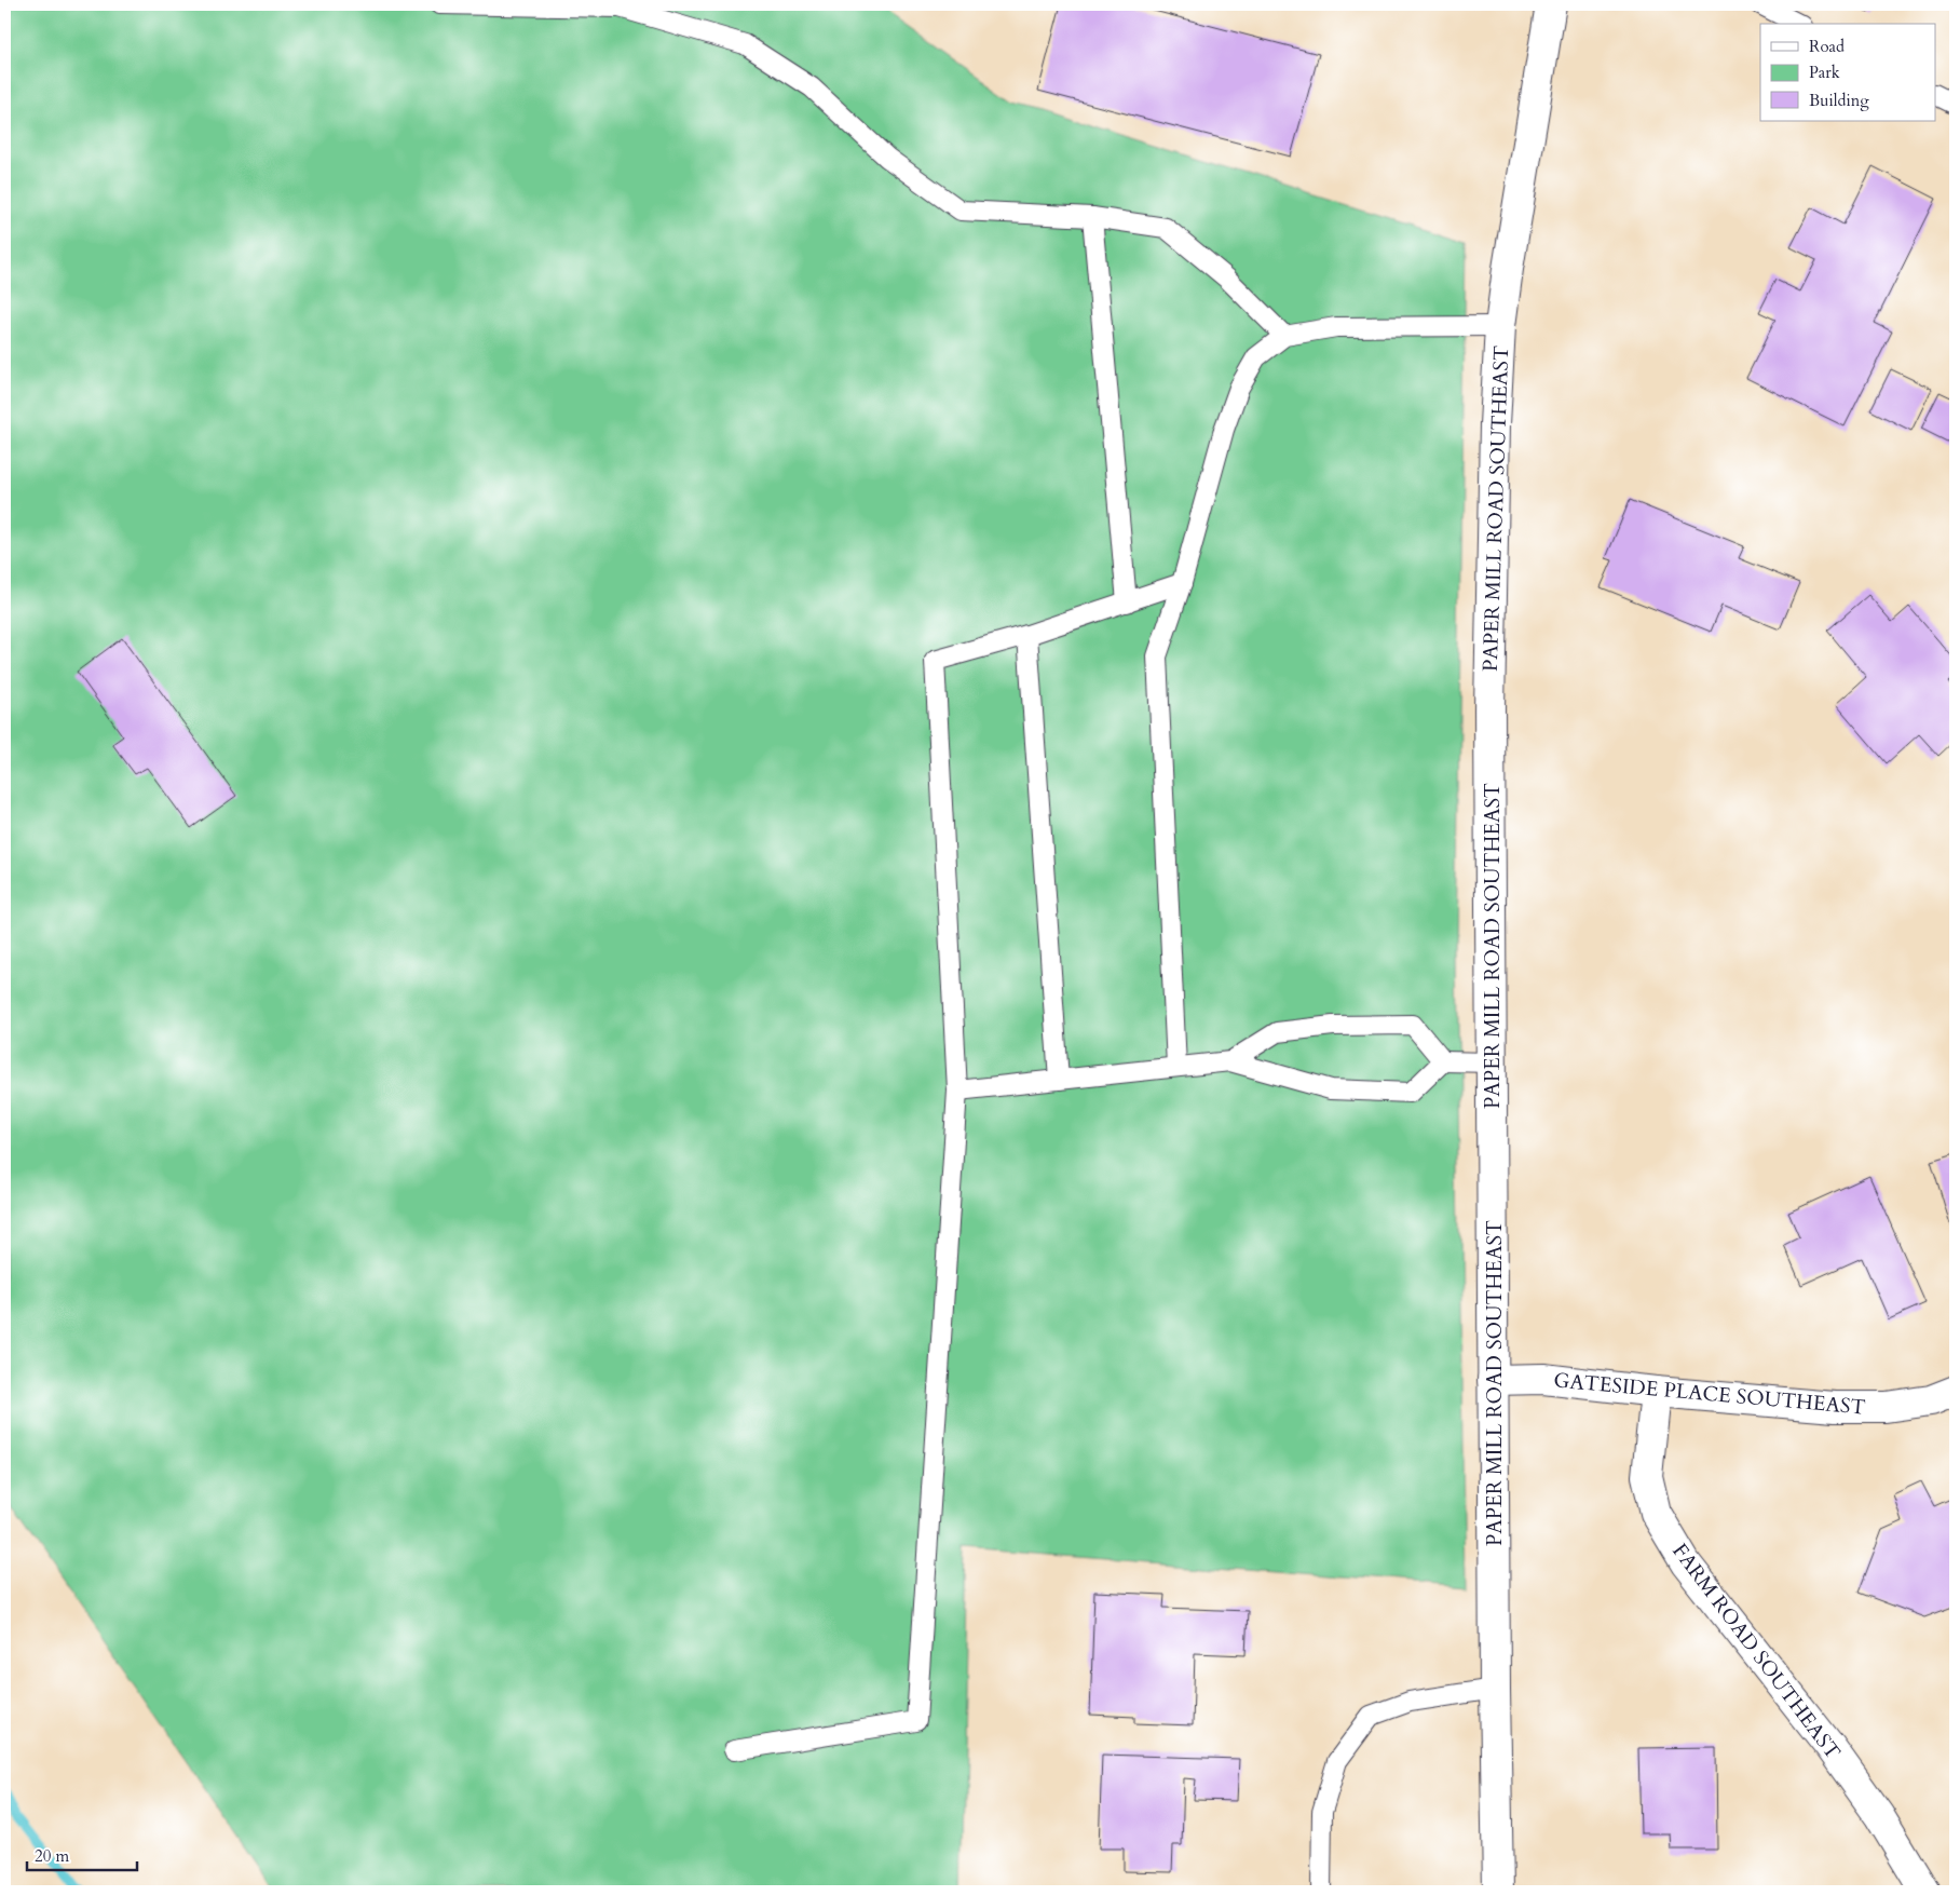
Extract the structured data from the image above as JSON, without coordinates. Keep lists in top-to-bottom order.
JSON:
{
  "streets": {
    "street": ["PAPER MILL ROAD SOUTHEAST", "GATESIDE PLACE SOUTHEAST", "FARM ROAD SOUTHEAST"]
  },
  "crossings": [
    ["PAPER MILL ROAD SOUTHEAST", "GATESIDE PLACE SOUTHEAST"],
    ["GATESIDE PLACE SOUTHEAST", "FARM ROAD SOUTHEAST"]
  ],
  "legend": ["Road", "Park", "Building"],
  "scale_bar": "20 m"
}
